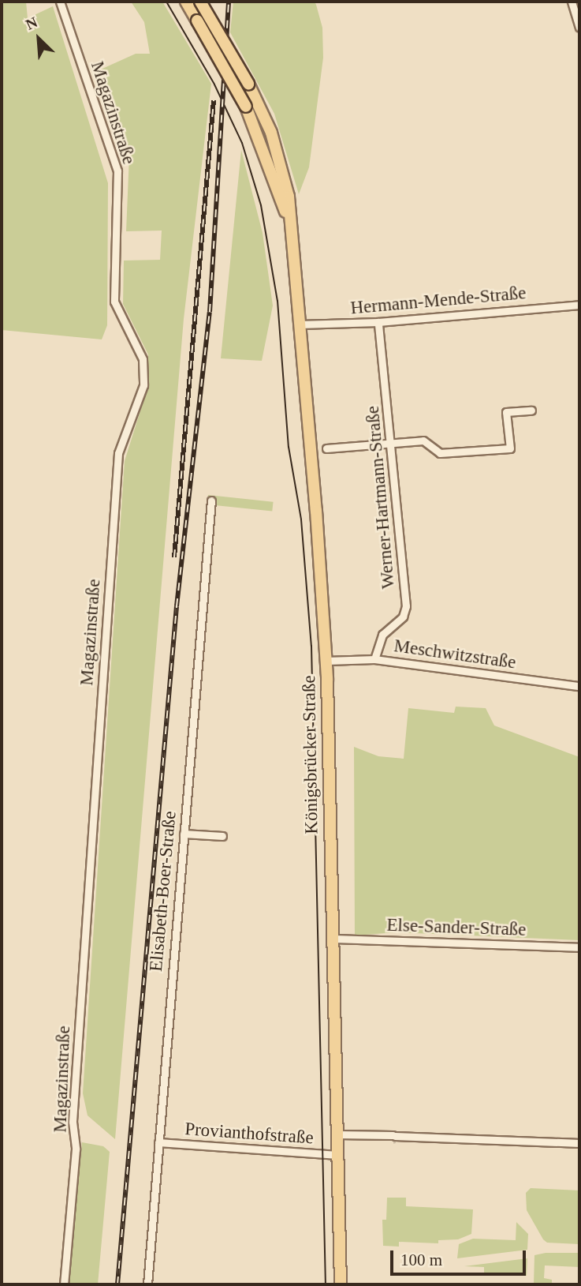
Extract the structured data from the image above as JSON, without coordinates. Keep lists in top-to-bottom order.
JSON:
{
  "streets": {
    "main road": ["Königsbrücker Straße"],
    "street": [
      "Magazinstraße",
      "Hermann-Mende-Straße",
      "Werner-Hartmann-Straße",
      "Meschwitzstraße",
      "Elisabeth-Boer-Straße",
      "Else-Sander-Straße",
      "Provianthofstraße"
    ]
  },
  "crossings": [
    ["Hermann-Mende-Straße", "Werner-Hartmann-Straße"],
    ["Hermann-Mende-Straße", "Königsbrücker Straße"],
    ["Werner-Hartmann-Straße", "Meschwitzstraße"],
    ["Meschwitzstraße", "Königsbrücker Straße"],
    ["Königsbrücker Straße", "Else-Sander-Straße"],
    ["Königsbrücker Straße", "Provianthofstraße"],
    ["Elisabeth-Boer-Straße", "Provianthofstraße"]
  ],
  "scale_bar": "100 m",
  "north": "top left"
}
